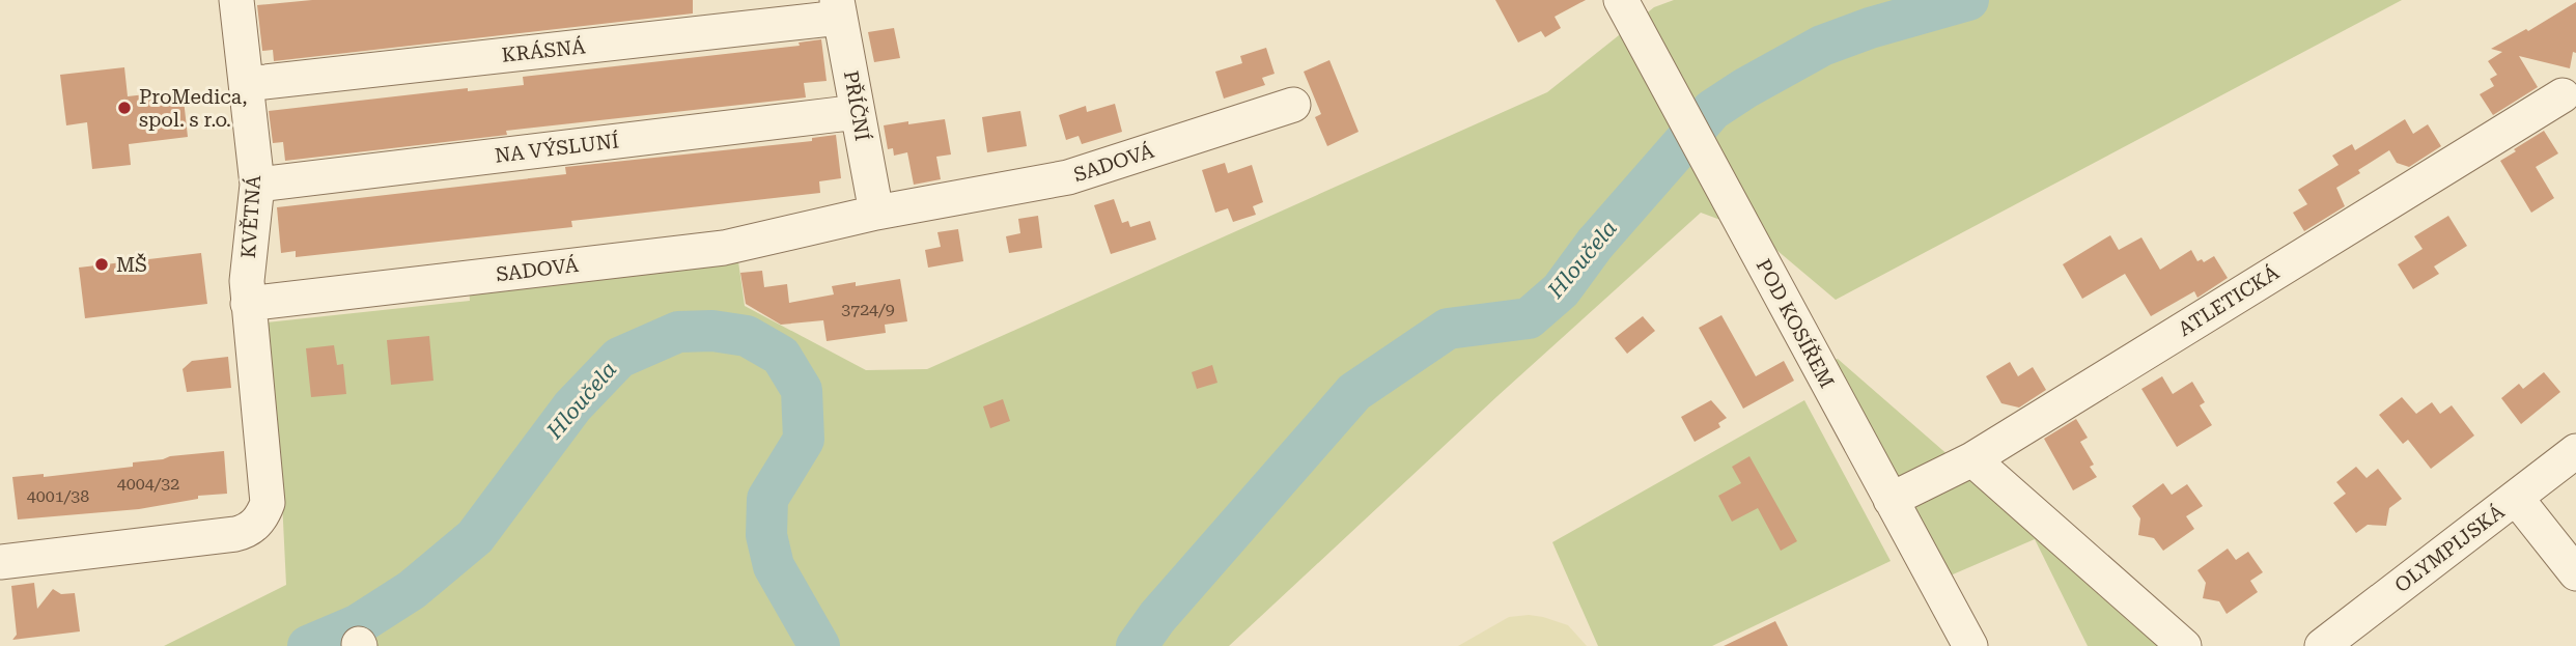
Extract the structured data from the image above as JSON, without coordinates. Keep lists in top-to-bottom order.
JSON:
{
  "streets": {
    "street": [
      "KRÁSNÁ",
      "PŘÍČNÍ",
      "NA VÝSLUNÍ",
      "SADOVÁ",
      "KVĚTNÁ",
      "ATLETICKÁ",
      "POD KOSÍŘEM",
      "OLYMPIJSKÁ"
    ]
  },
  "crossings": [
    ["KRÁSNÁ", "PŘÍČNÍ"],
    ["KRÁSNÁ", "KVĚTNÁ"],
    ["PŘÍČNÍ", "NA VÝSLUNÍ"],
    ["PŘÍČNÍ", "SADOVÁ"],
    ["NA VÝSLUNÍ", "KVĚTNÁ"],
    ["SADOVÁ", "KVĚTNÁ"],
    ["ATLETICKÁ", "POD KOSÍŘEM"]
  ],
  "water": ["Hloučela"],
  "places": ["ProMedica, spol. s r.o.", "MŠ"],
  "house_numbers": ["3724/9", "4004/32", "4001/38"]
}
